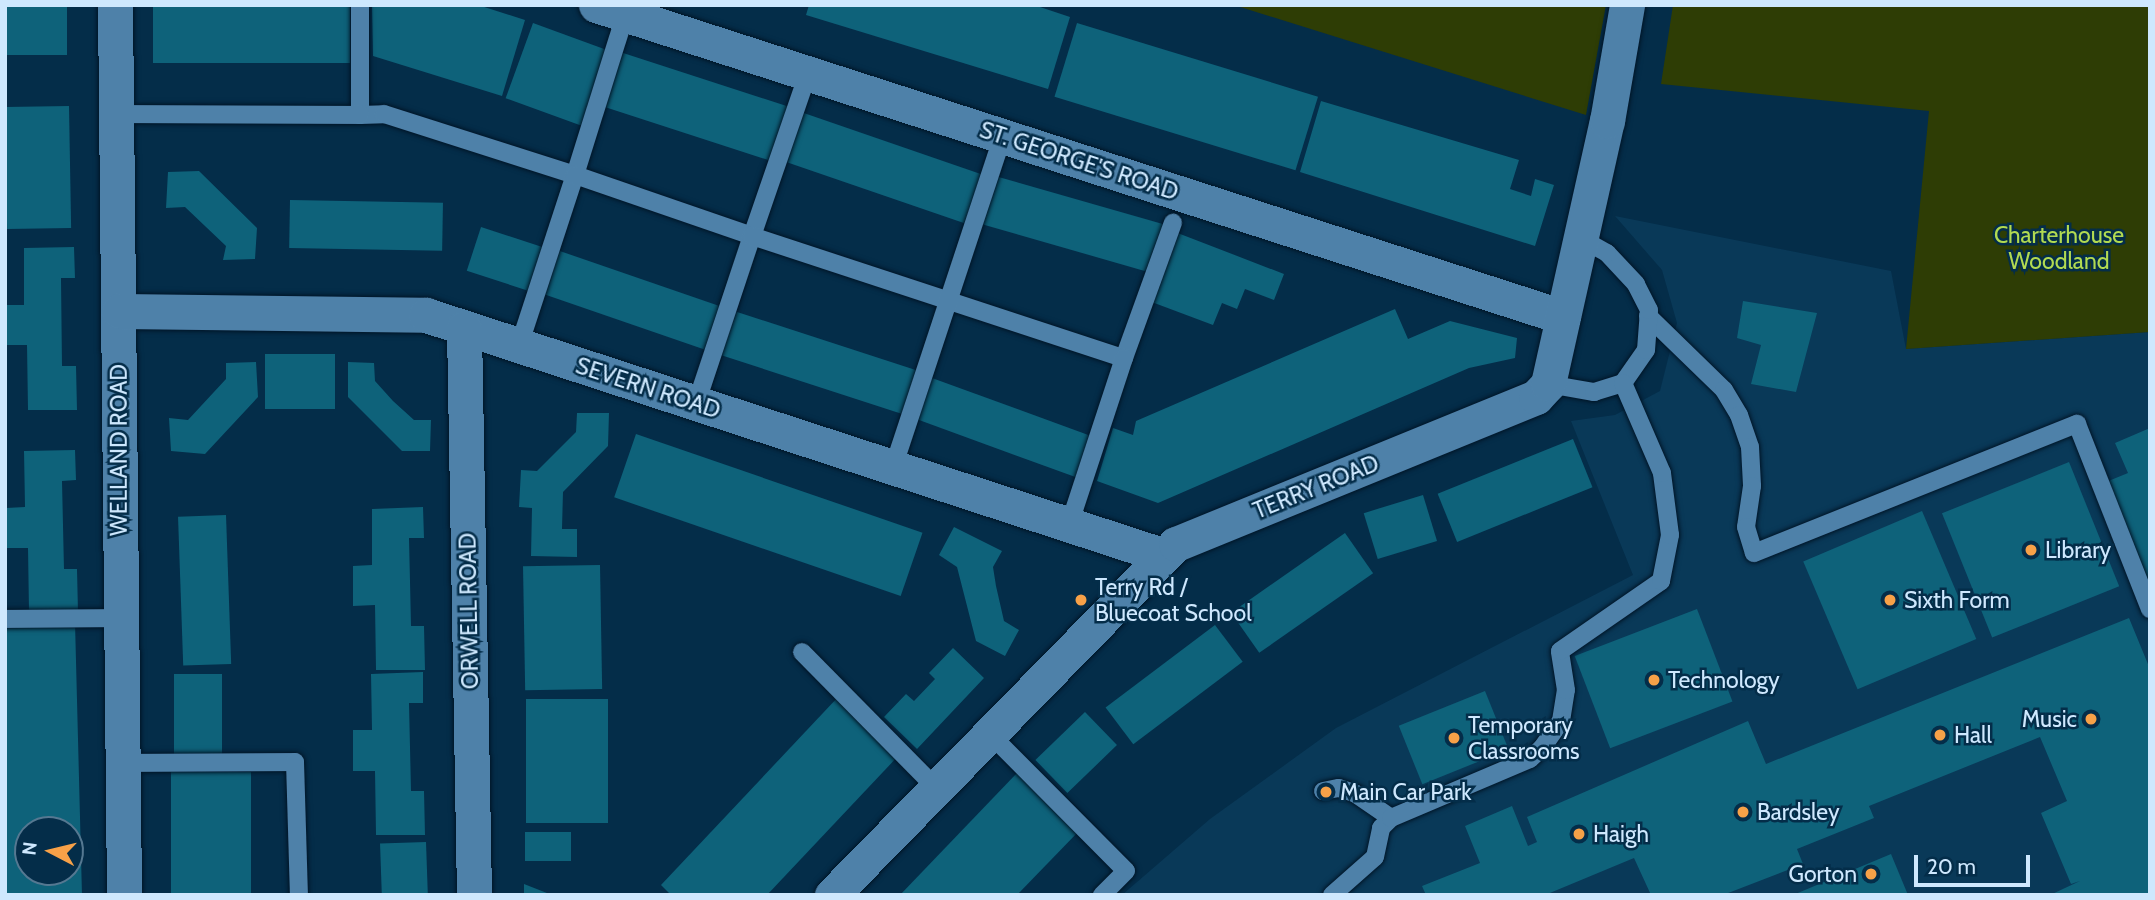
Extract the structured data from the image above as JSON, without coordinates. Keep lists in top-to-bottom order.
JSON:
{
  "streets": {
    "street": [
      "ST. GEORGE'S ROAD",
      "SEVERN ROAD",
      "WELLAND ROAD",
      "TERRY ROAD",
      "ORWELL ROAD"
    ]
  },
  "crossings": [
    ["SEVERN ROAD", "WELLAND ROAD"],
    ["SEVERN ROAD", "TERRY ROAD"],
    ["SEVERN ROAD", "ORWELL ROAD"]
  ],
  "parks": ["Charterhouse Woodland"],
  "places": [
    "Library",
    "Terry Rd / Bluecoat School",
    "Sixth Form",
    "Technology",
    "Music",
    "Hall",
    "Temporary Classrooms",
    "Main Car Park",
    "Bardsley",
    "Haigh",
    "Gorton"
  ],
  "scale_bar": "20 m",
  "north": "left"
}
